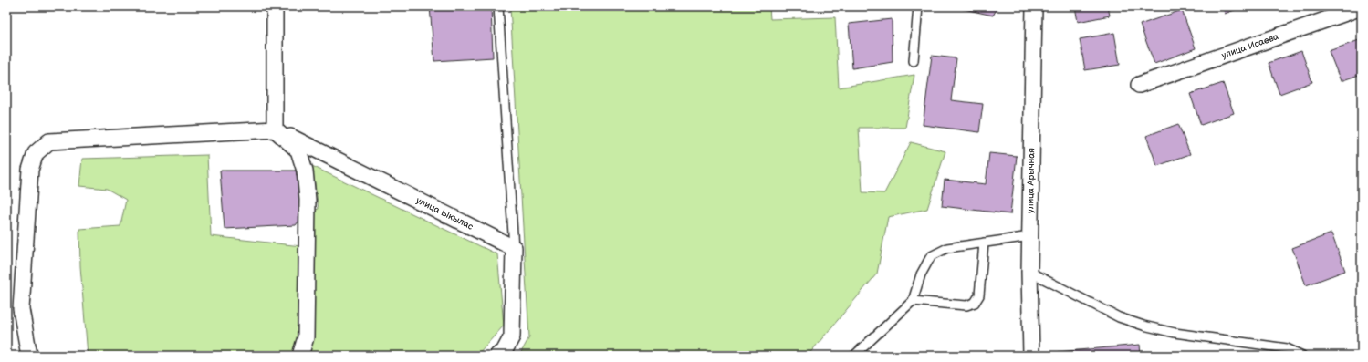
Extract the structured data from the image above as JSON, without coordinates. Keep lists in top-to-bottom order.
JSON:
{
  "streets": {
    "street": ["улица Исаева", "улица Арычная", "улица Ыкылас"]
  }
}
